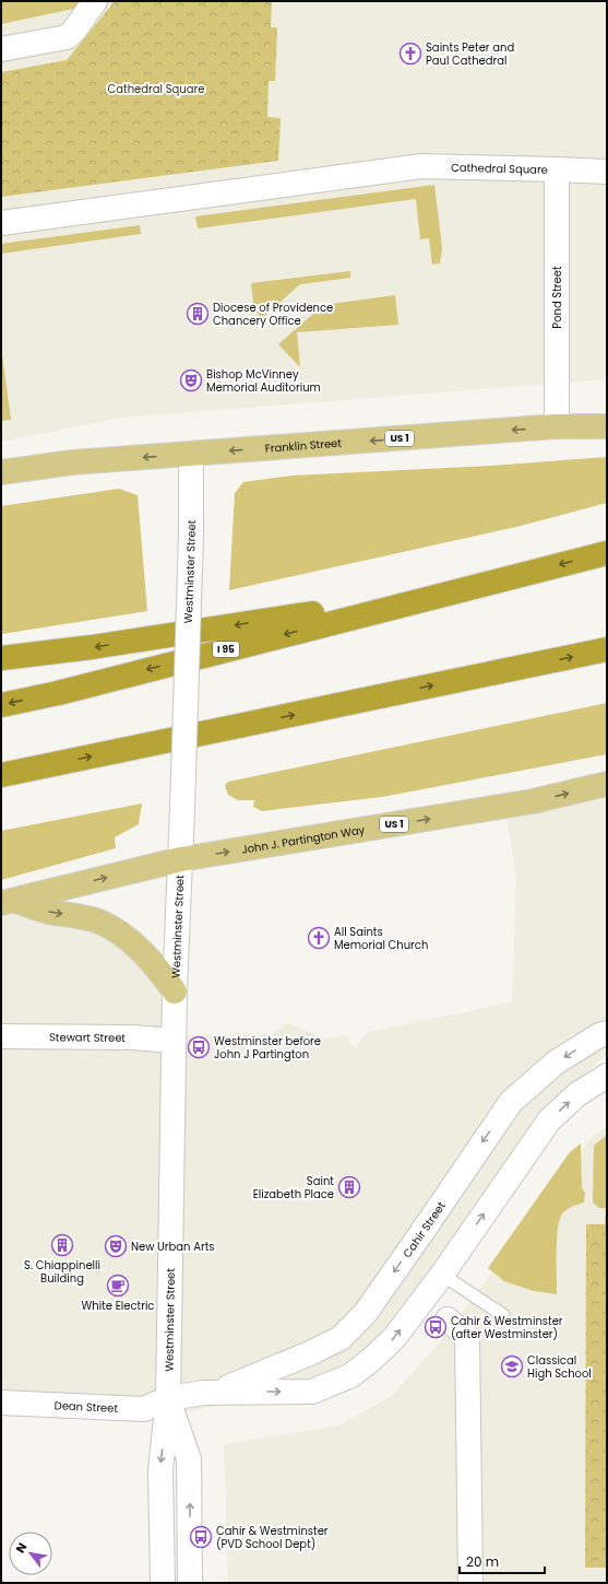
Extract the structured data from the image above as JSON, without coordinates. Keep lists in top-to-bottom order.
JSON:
{
  "streets": {
    "highway": ["I 95"],
    "main road": ["US 1", "Franklin Street", "John J. Partington Way"],
    "street": [
      "Cathedral Square",
      "Pond Street",
      "Westminster Street",
      "Stewart Street",
      "Cahir Street",
      "Dean Street"
    ]
  },
  "crossings": [
    ["Cathedral Square", "Pond Street"],
    ["Pond Street", "Franklin Street"],
    ["Franklin Street", "Westminster Street"],
    ["Westminster Street", "John J. Partington Way"],
    ["Westminster Street", "Stewart Street"],
    ["Westminster Street", "Cahir Street"],
    ["Westminster Street", "Dean Street"],
    ["Cahir Street", "Dean Street"]
  ],
  "one_way": ["Franklin Street", "John J. Partington Way"],
  "parks": ["Cathedral Square"],
  "places": {
    "church": ["Saints Peter and Paul Cathedral", "All Saints Memorial Church"],
    "building": ["Diocese of Providence Chancery Office", "Saint Elizabeth Place", "S. Chiappinelli Building"],
    "theatre": ["Bishop McVinney Memorial Auditorium", "New Urban Arts"],
    "bus stop": ["Westminster before John J Partington", "Cahir & Westminster (after Westminster)", "Cahir & Westminster (PVD School Dept)"],
    "cafe": ["White Electric"],
    "school or university": ["Classical High School"]
  },
  "scale_bar": "20 m",
  "north": "top left"
}
